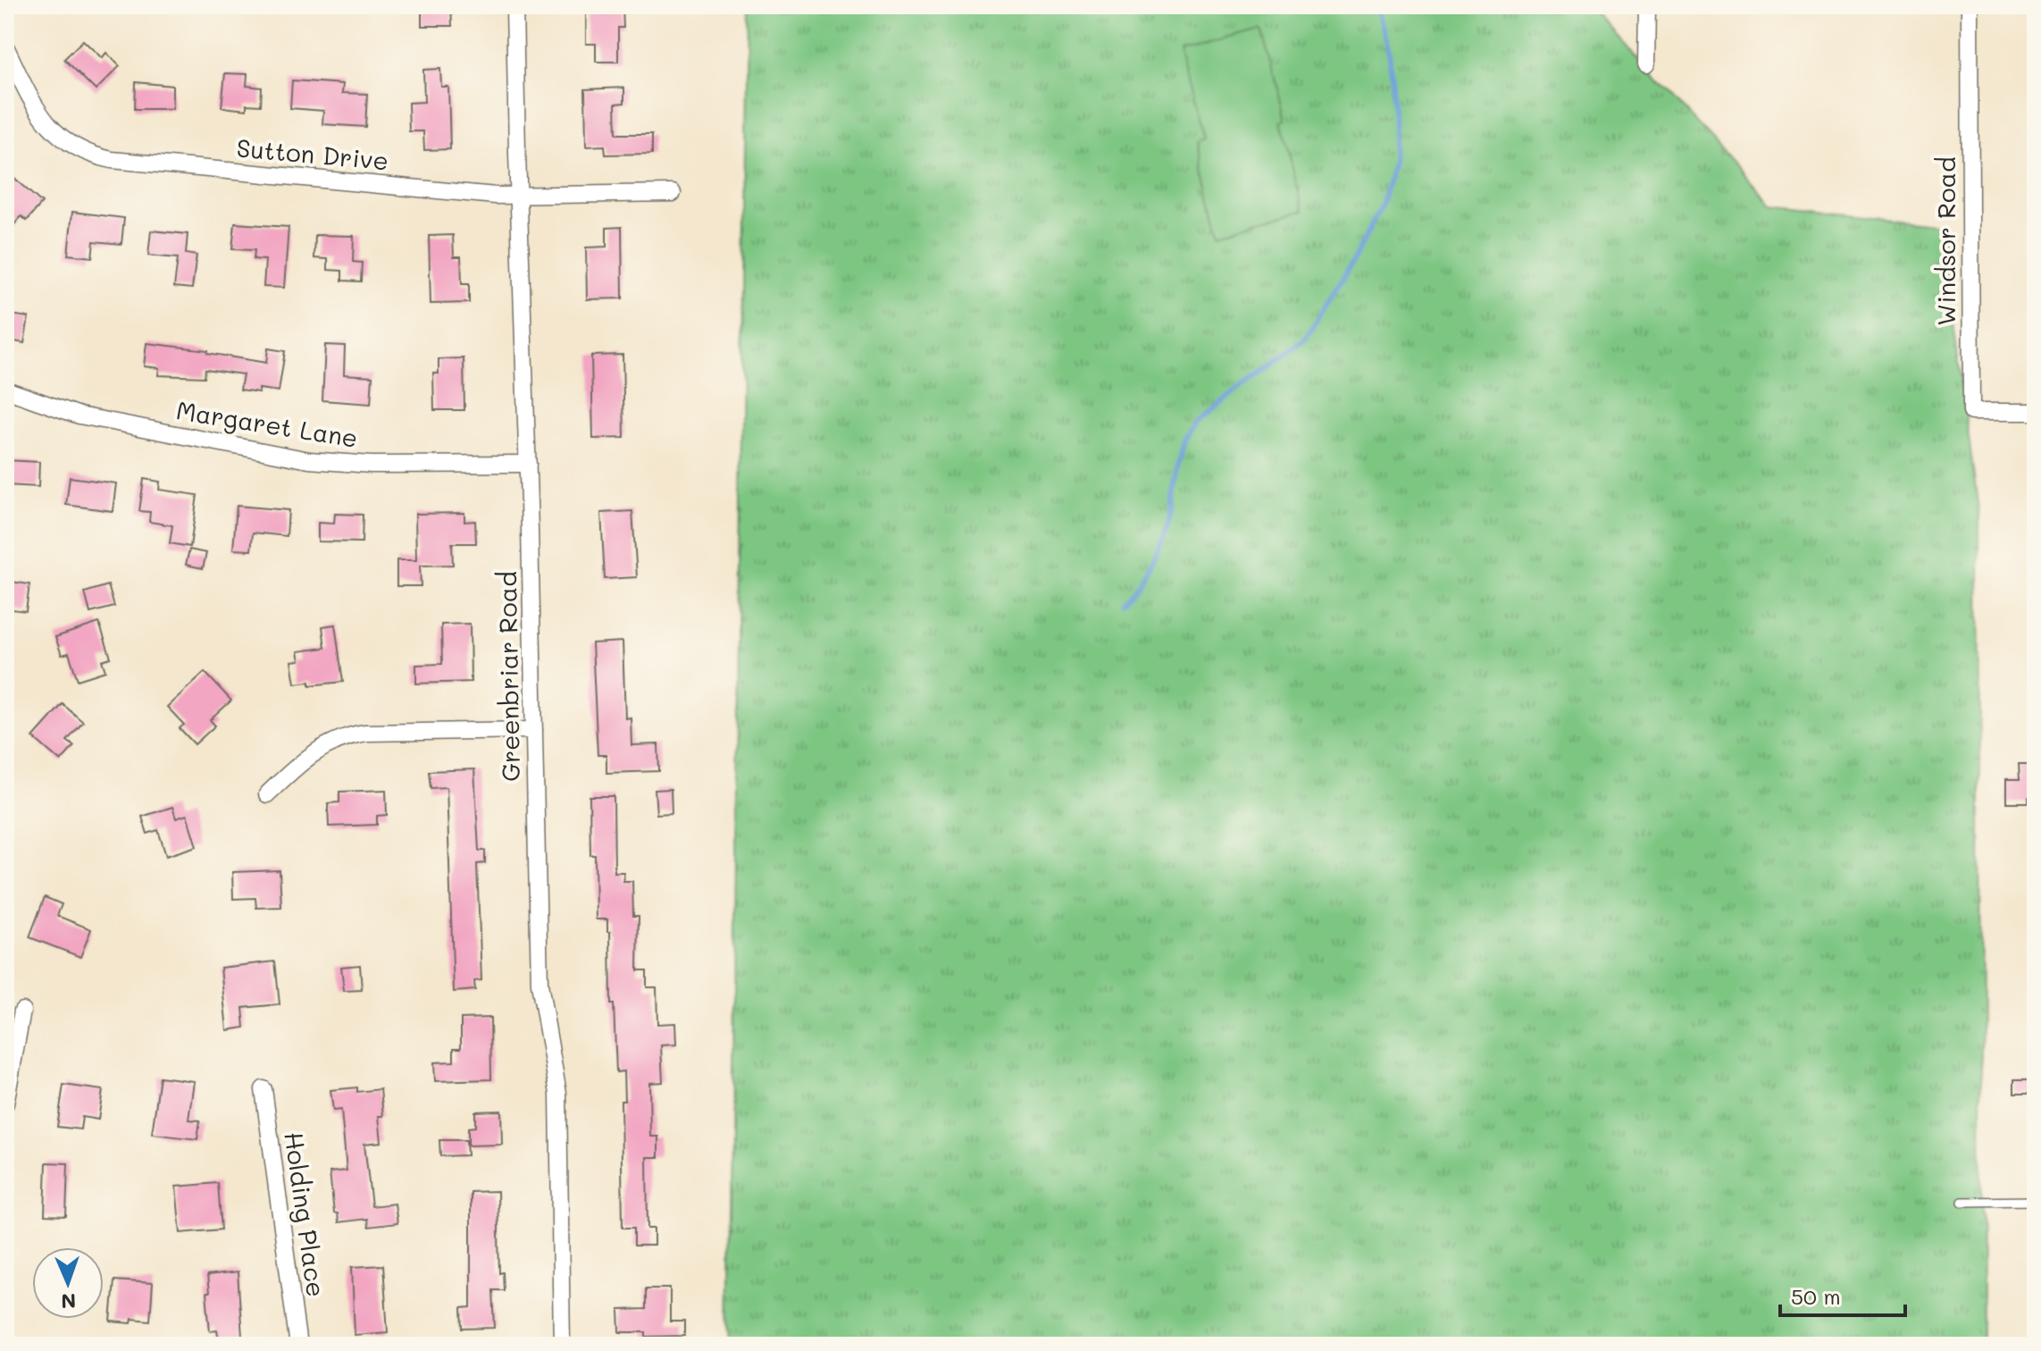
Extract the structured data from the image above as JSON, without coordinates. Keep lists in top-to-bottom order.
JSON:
{
  "streets": {
    "street": [
      "Sutton Drive",
      "Windsor Road",
      "Margaret Lane",
      "Greenbriar Road",
      "Holding Place"
    ]
  },
  "crossings": [
    ["Sutton Drive", "Greenbriar Road"],
    ["Margaret Lane", "Greenbriar Road"]
  ],
  "scale_bar": "50 m",
  "north": "bottom"
}
